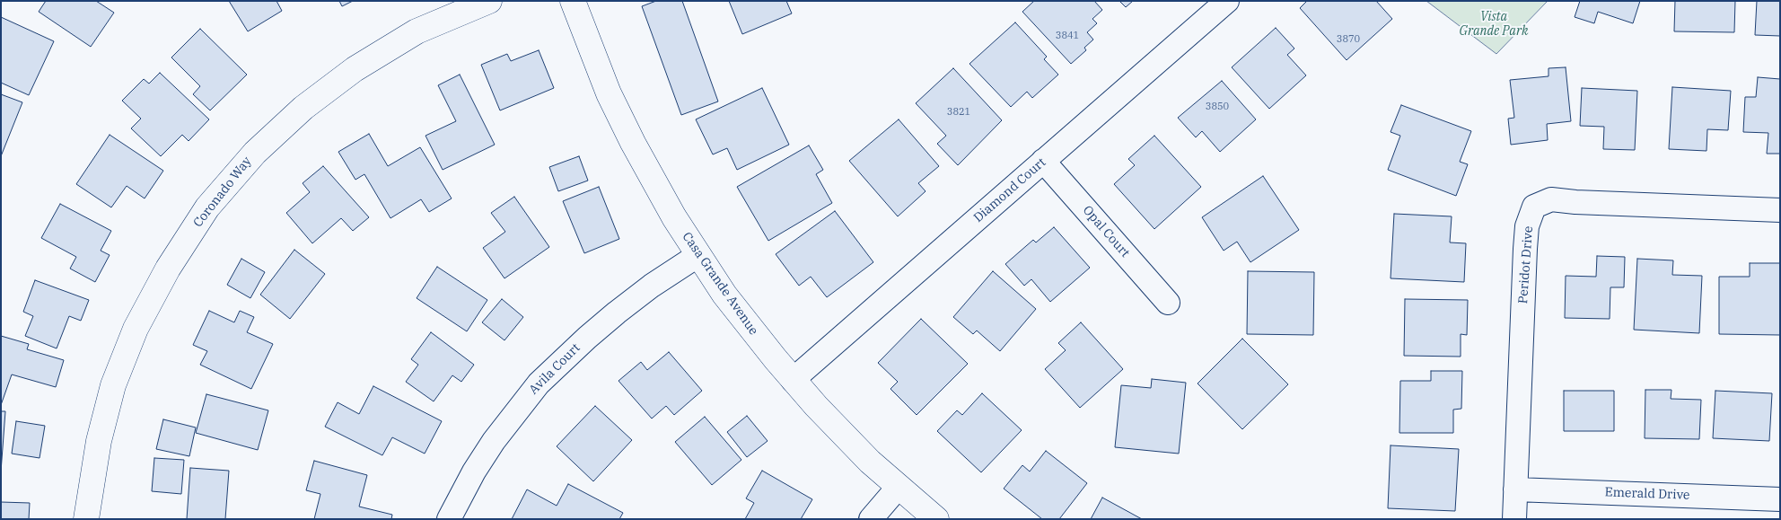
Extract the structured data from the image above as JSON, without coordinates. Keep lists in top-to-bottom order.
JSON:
{
  "streets": {
    "street": [
      "Diamond Court",
      "Coronado Way",
      "Opal Court",
      "Peridot Drive",
      "Casa Grande Avenue",
      "Avila Court",
      "Emerald Drive"
    ]
  },
  "crossings": [
    ["Diamond Court", "Opal Court"],
    ["Diamond Court", "Casa Grande Avenue"],
    ["Peridot Drive", "Emerald Drive"],
    ["Casa Grande Avenue", "Avila Court"]
  ],
  "parks": ["Vista Grande Park"],
  "house_numbers": [
    "3841",
    "3870",
    "3850",
    "3821"
  ]
}
